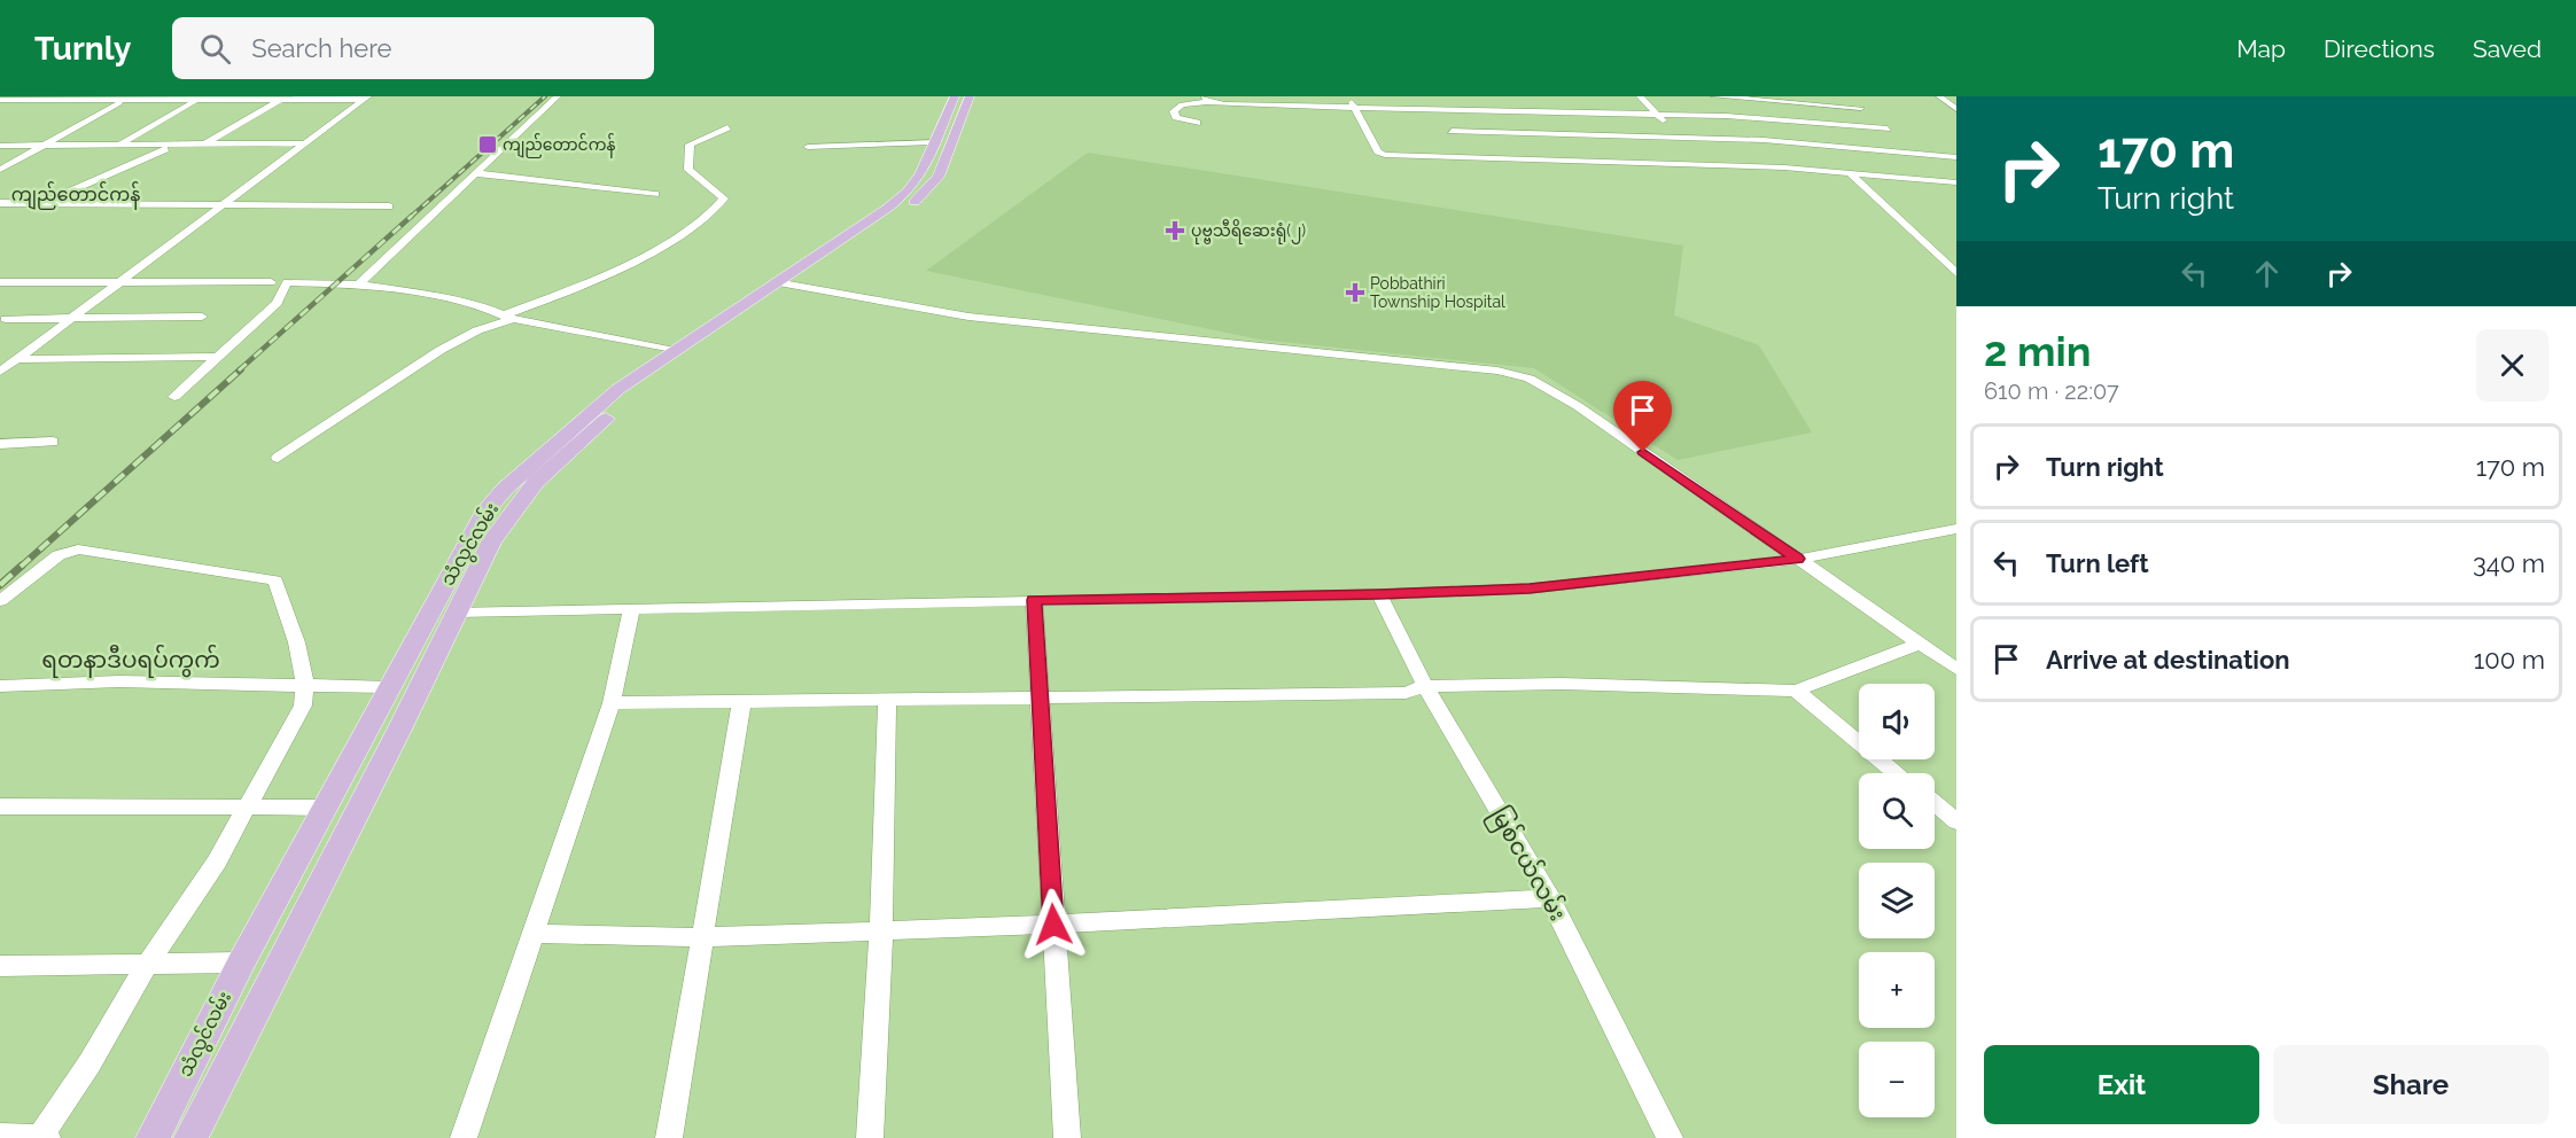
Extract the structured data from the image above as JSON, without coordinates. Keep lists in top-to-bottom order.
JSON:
{
  "streets": {
    "main road": ["သံလွင်လမ်း"],
    "street": ["မြစ်ငယ်လမ်း"]
  },
  "districts": ["ကျည်တောင်ကန်", "ရတနာဒီပရပ်ကွက်"],
  "places": {
    "transit": ["ကျည်တောင်ကန်"],
    "health": ["ပုဗ္ဗသီရိဆေးရုံ(၂)", "Pobbathiri Township Hospital"]
  },
  "page": {
    "header": "Turnly",
    "search": "Search here",
    "nav": ["Map", "Directions", "Saved"],
    "turn": ["170 m", "Turn right"],
    "heading": ["2 min", "610 m · 22:07"],
    "list": [
      {
        "name": "Turn right",
        "value": "170 m"
      },
      {
        "name": "Turn left",
        "value": "340 m"
      },
      {
        "name": "Arrive at destination",
        "value": "100 m"
      }
    ],
    "map_buttons": ["+", "−"],
    "buttons": ["Exit", "Share"]
  }
}
